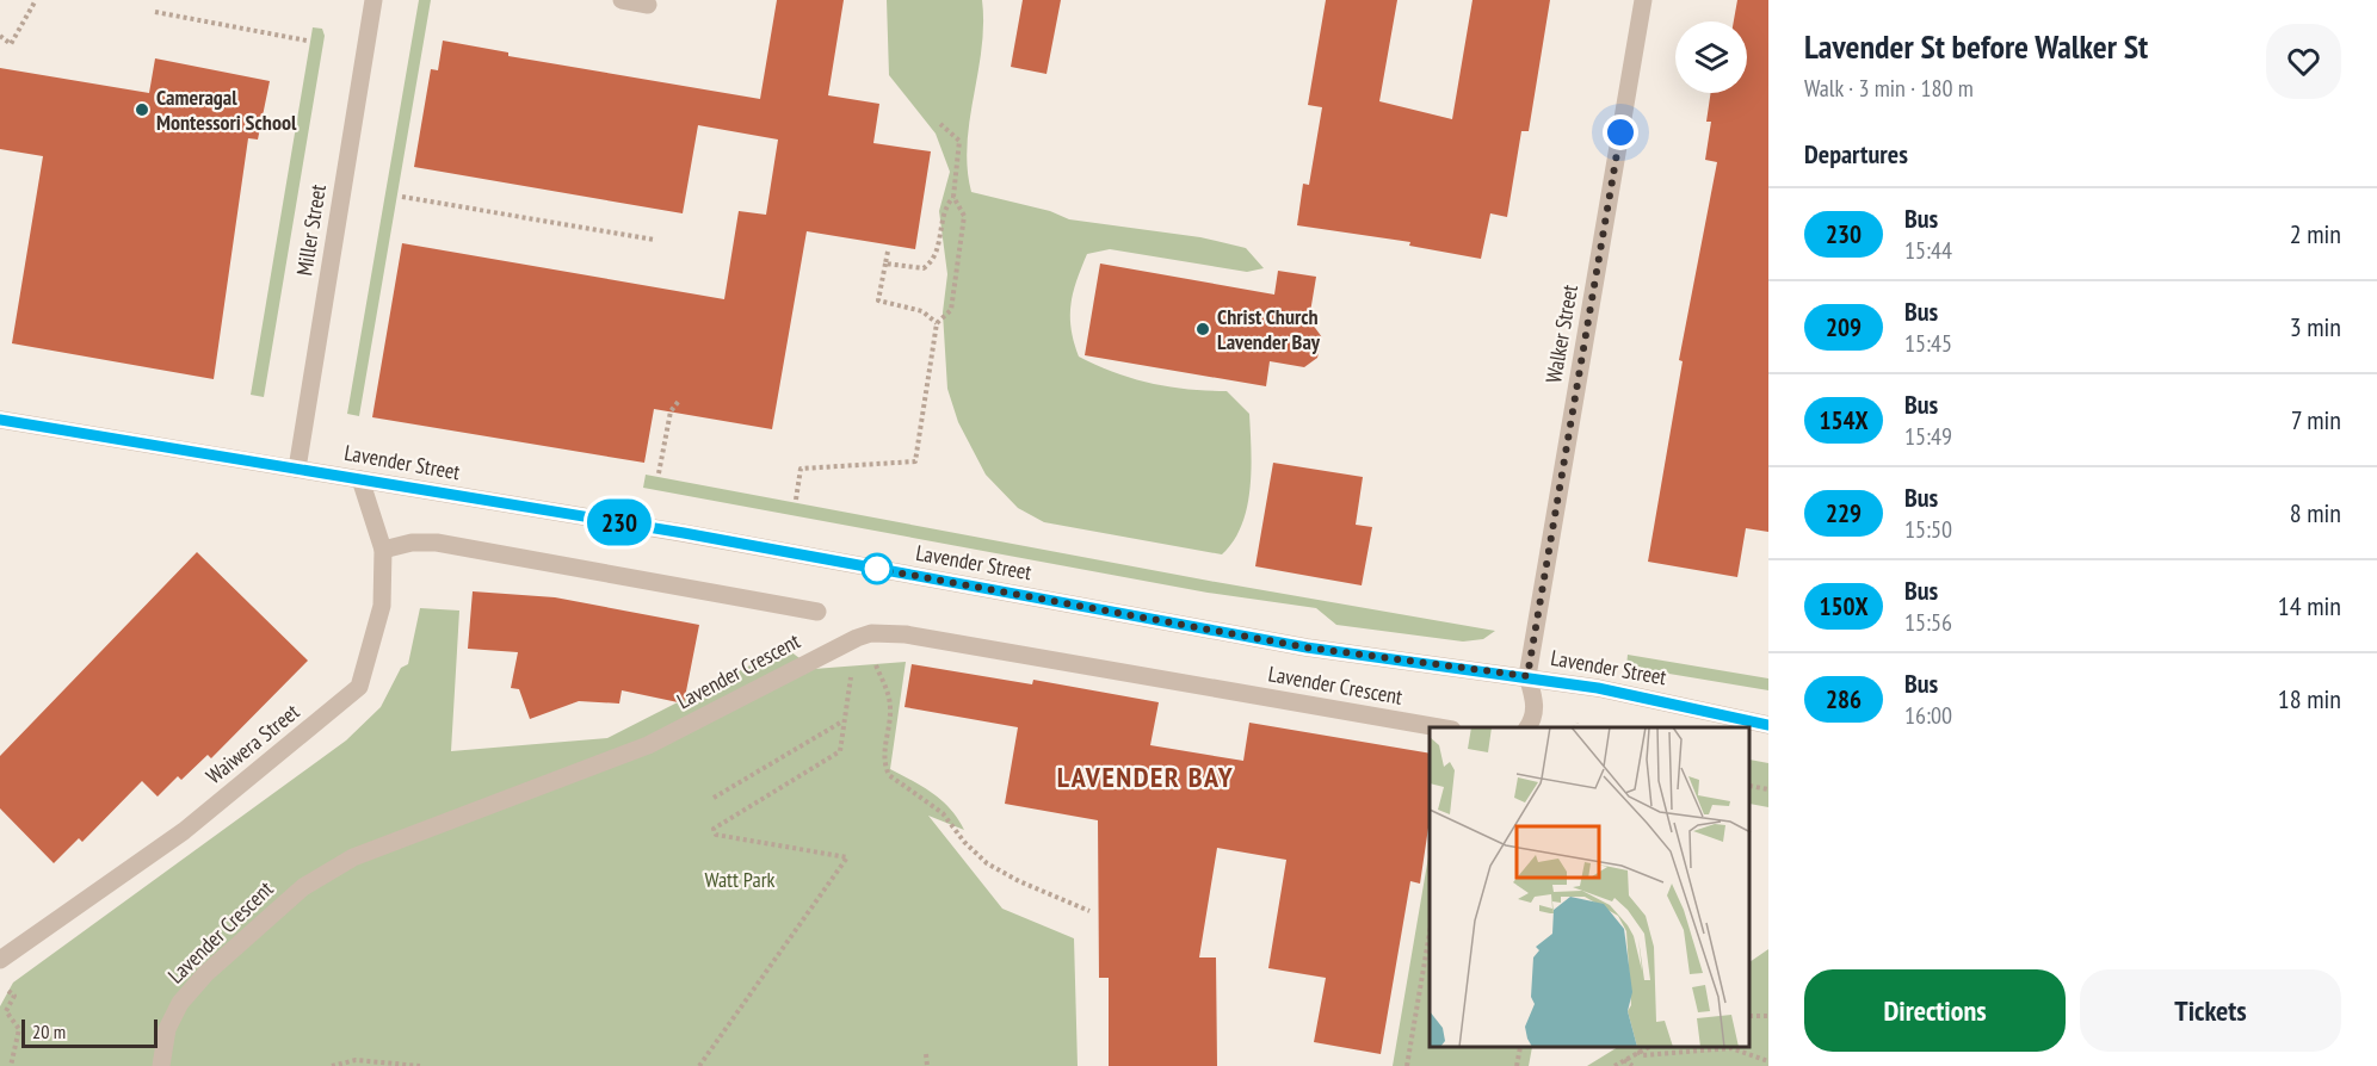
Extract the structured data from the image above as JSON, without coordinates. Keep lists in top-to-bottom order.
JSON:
{
  "streets": {
    "street": [
      "Miller Street",
      "Walker Street",
      "Lavender Street",
      "Lavender Crescent",
      "Waiwera Street"
    ]
  },
  "crossings": [
    ["Miller Street", "Lavender Street"],
    ["Walker Street", "Lavender Street"],
    ["Lavender Street", "Waiwera Street"]
  ],
  "districts": ["LAVENDER BAY"],
  "parks": ["Watt Park"],
  "places": ["Cameragal Montessori School", "Christ Church Lavender Bay"],
  "lines": ["bus line 230"],
  "scale_bar": "20 m",
  "page": {
    "on_map": "230",
    "heading": [
      ["Lavender St before Walker St", "Walk · 3 min · 180 m"],
      "Departures"
    ],
    "list": [
      {
        "mark": "230",
        "name": "Bus",
        "note": "15:44",
        "value": "2 min"
      },
      {
        "mark": "209",
        "name": "Bus",
        "note": "15:45",
        "value": "3 min"
      },
      {
        "mark": "154X",
        "name": "Bus",
        "note": "15:49",
        "value": "7 min"
      },
      {
        "mark": "229",
        "name": "Bus",
        "note": "15:50",
        "value": "8 min"
      },
      {
        "mark": "150X",
        "name": "Bus",
        "note": "15:56",
        "value": "14 min"
      },
      {
        "mark": "286",
        "name": "Bus",
        "note": "16:00",
        "value": "18 min"
      }
    ],
    "buttons": ["Directions", "Tickets"],
    "scale": "20 m"
  }
}
